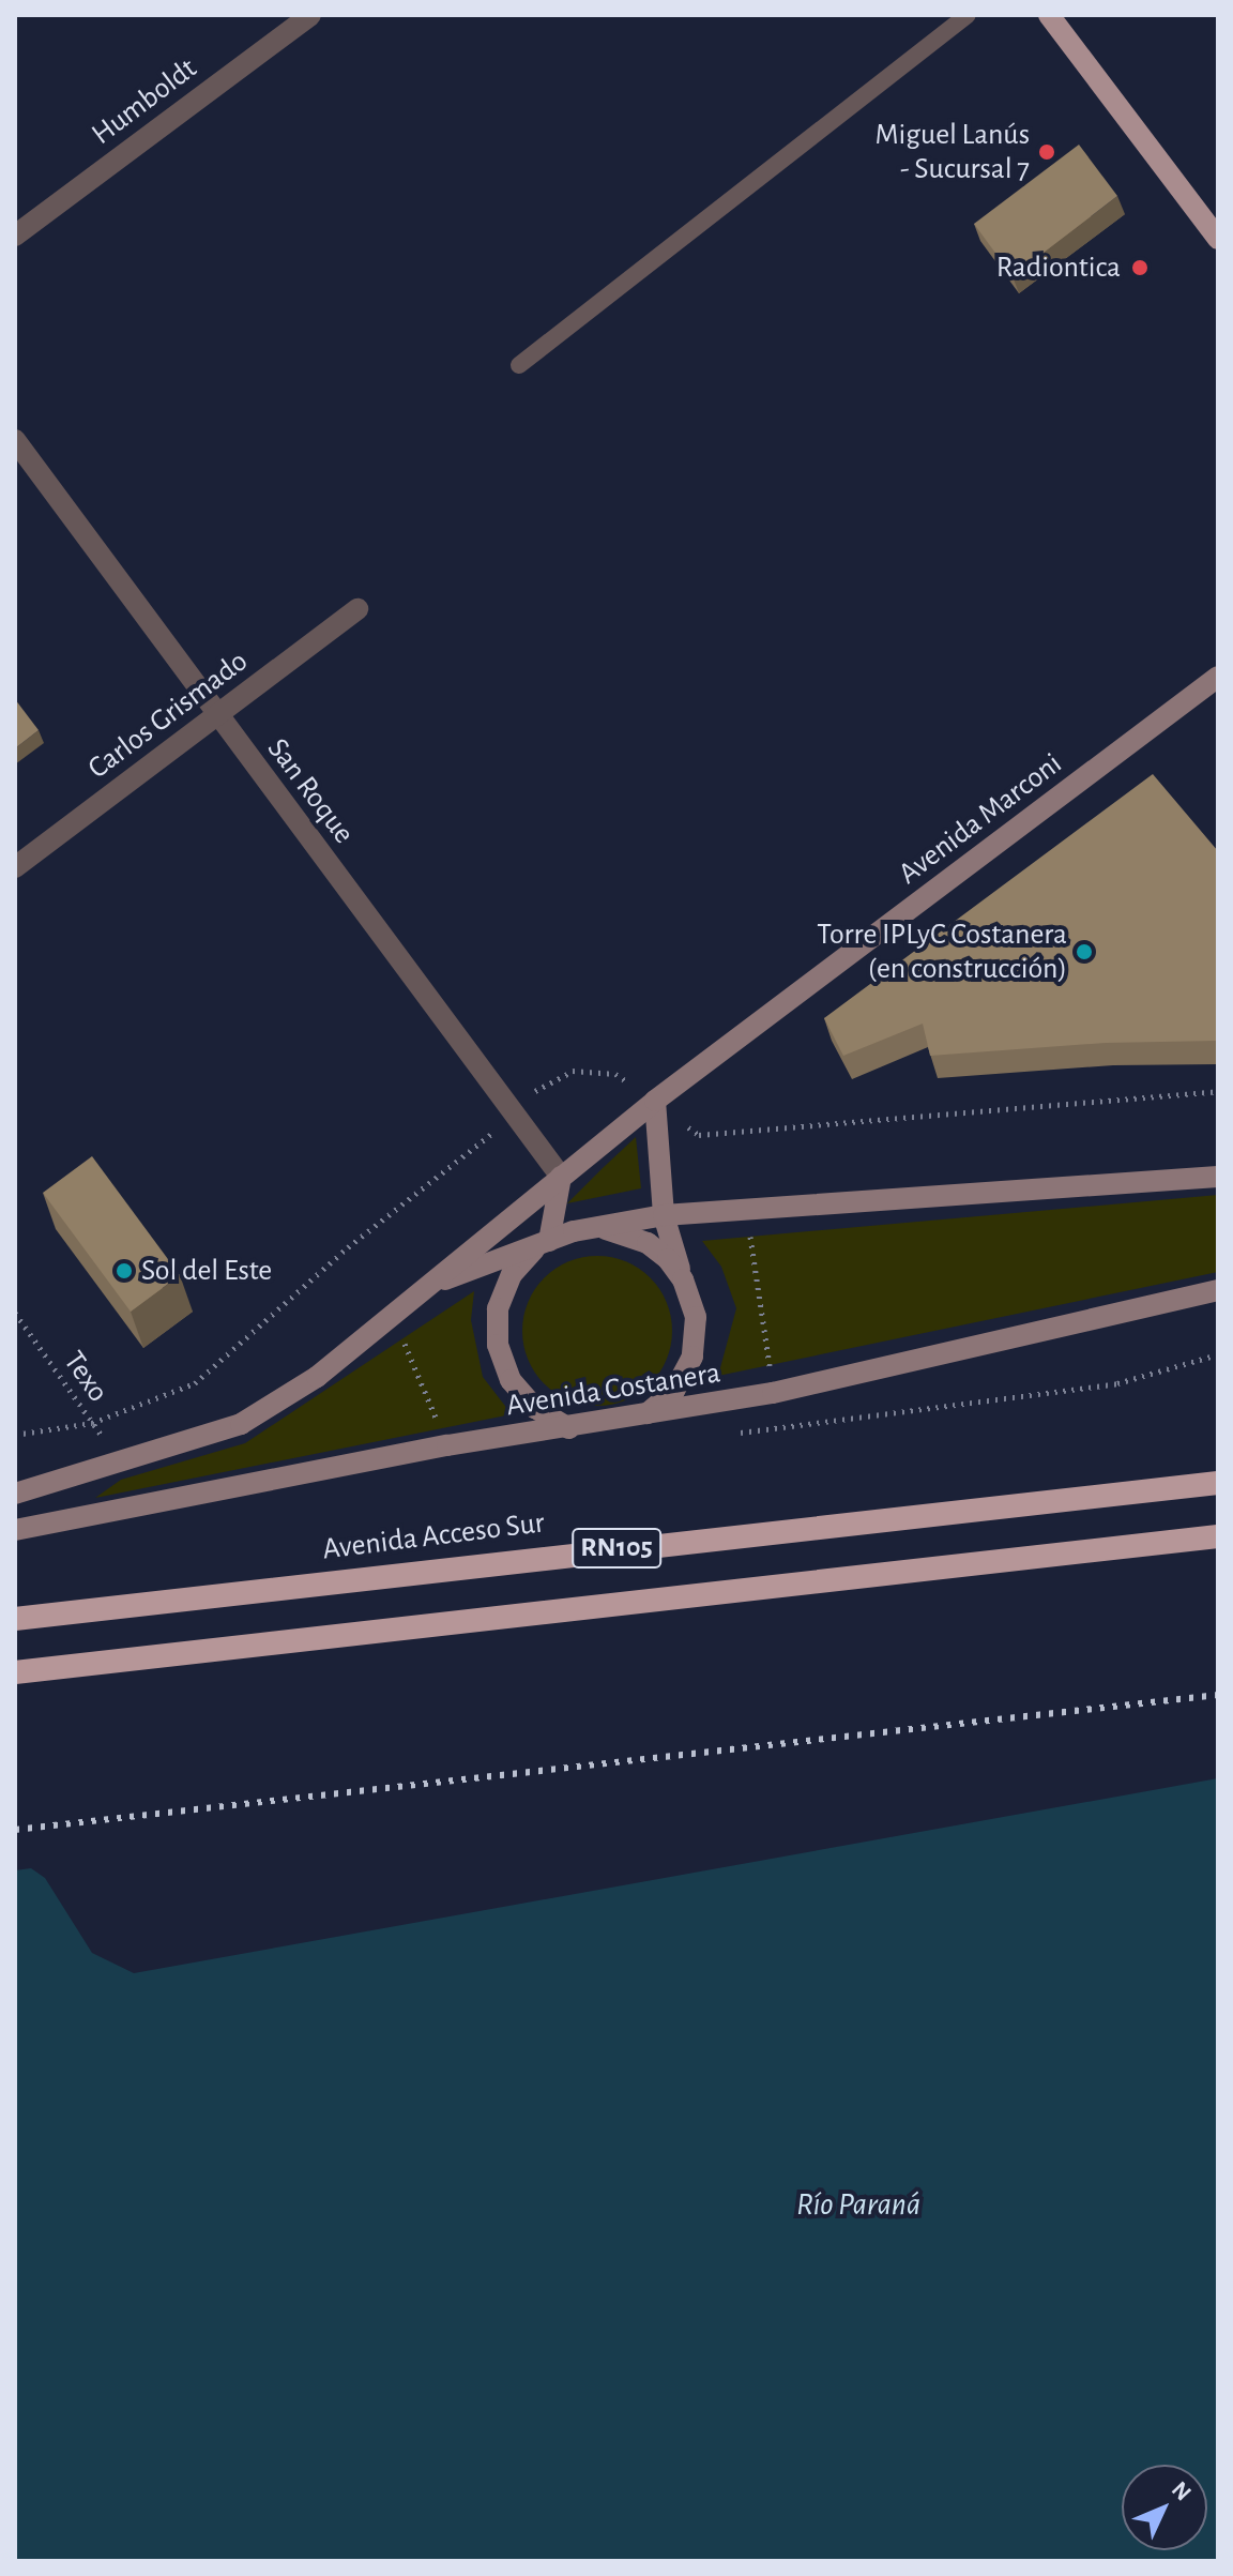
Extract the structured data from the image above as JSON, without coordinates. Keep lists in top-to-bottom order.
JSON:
{
  "streets": {
    "highway": ["Avenida Acceso Sur", "RN105"],
    "main road": ["Avenida Marconi", "Avenida Costanera"],
    "street": ["Humboldt", "Carlos Grismado", "San Roque"],
    "path": ["Texo"]
  },
  "crossings": [
    ["Carlos Grismado", "San Roque"],
    ["San Roque", "Avenida Marconi"]
  ],
  "water": ["Río Paraná"],
  "places": [
    "Miguel Lanús - Sucursal 7",
    "Radiontica",
    "Torre IPLyC Costanera (en construcción)",
    "Sol del Este"
  ],
  "north": "top right"
}
